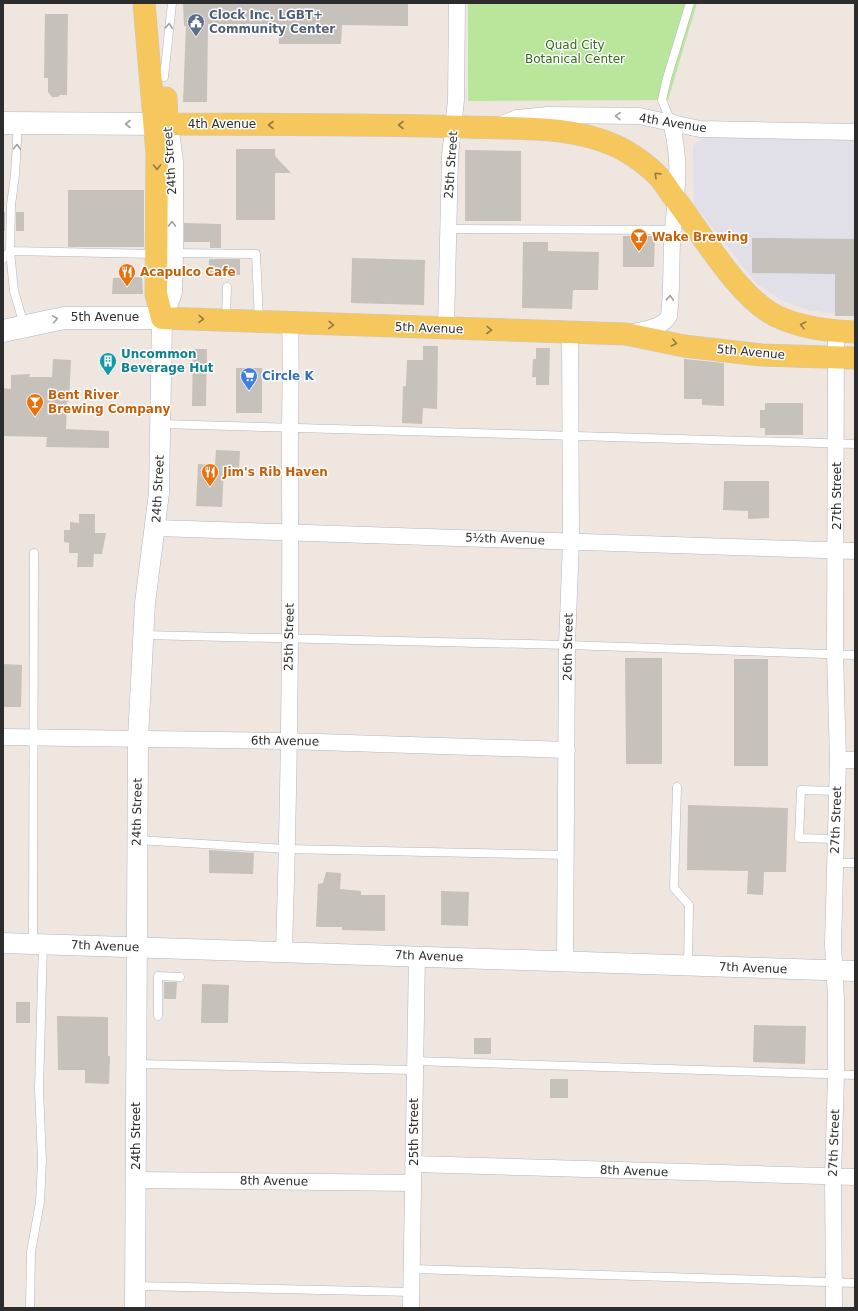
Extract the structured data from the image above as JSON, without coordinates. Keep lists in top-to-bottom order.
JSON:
{
  "streets": {
    "main road": ["4th Avenue", "24th Street", "5th Avenue"],
    "street": [
      "25th Street",
      "27th Street",
      "5½th Avenue",
      "26th Street",
      "6th Avenue",
      "7th Avenue",
      "8th Avenue"
    ]
  },
  "crossings": [
    ["4th Avenue", "24th Street"],
    ["4th Avenue", "25th Street"],
    ["24th Street", "5th Avenue"],
    ["24th Street", "5½th Avenue"],
    ["24th Street", "6th Avenue"],
    ["24th Street", "7th Avenue"],
    ["24th Street", "8th Avenue"],
    ["25th Street", "5th Avenue"],
    ["25th Street", "5½th Avenue"],
    ["25th Street", "6th Avenue"],
    ["25th Street", "7th Avenue"],
    ["25th Street", "8th Avenue"],
    ["5th Avenue", "27th Street"],
    ["5th Avenue", "26th Street"],
    ["27th Street", "5½th Avenue"],
    ["27th Street", "7th Avenue"],
    ["27th Street", "8th Avenue"],
    ["5½th Avenue", "26th Street"],
    ["26th Street", "6th Avenue"],
    ["26th Street", "7th Avenue"]
  ],
  "one_way": ["4th Avenue", "5th Avenue"],
  "parks": ["Quad City Botanical Center"],
  "places": {
    "public building": ["Clock Inc. LGBT+ Community Center"],
    "bar": ["Wake Brewing", "Bent River Brewing Company"],
    "restaurant": ["Acapulco Cafe", "Jim's Rib Haven"],
    "building": ["Uncommon Beverage Hut"],
    "supermarket": ["Circle K"]
  }
}
